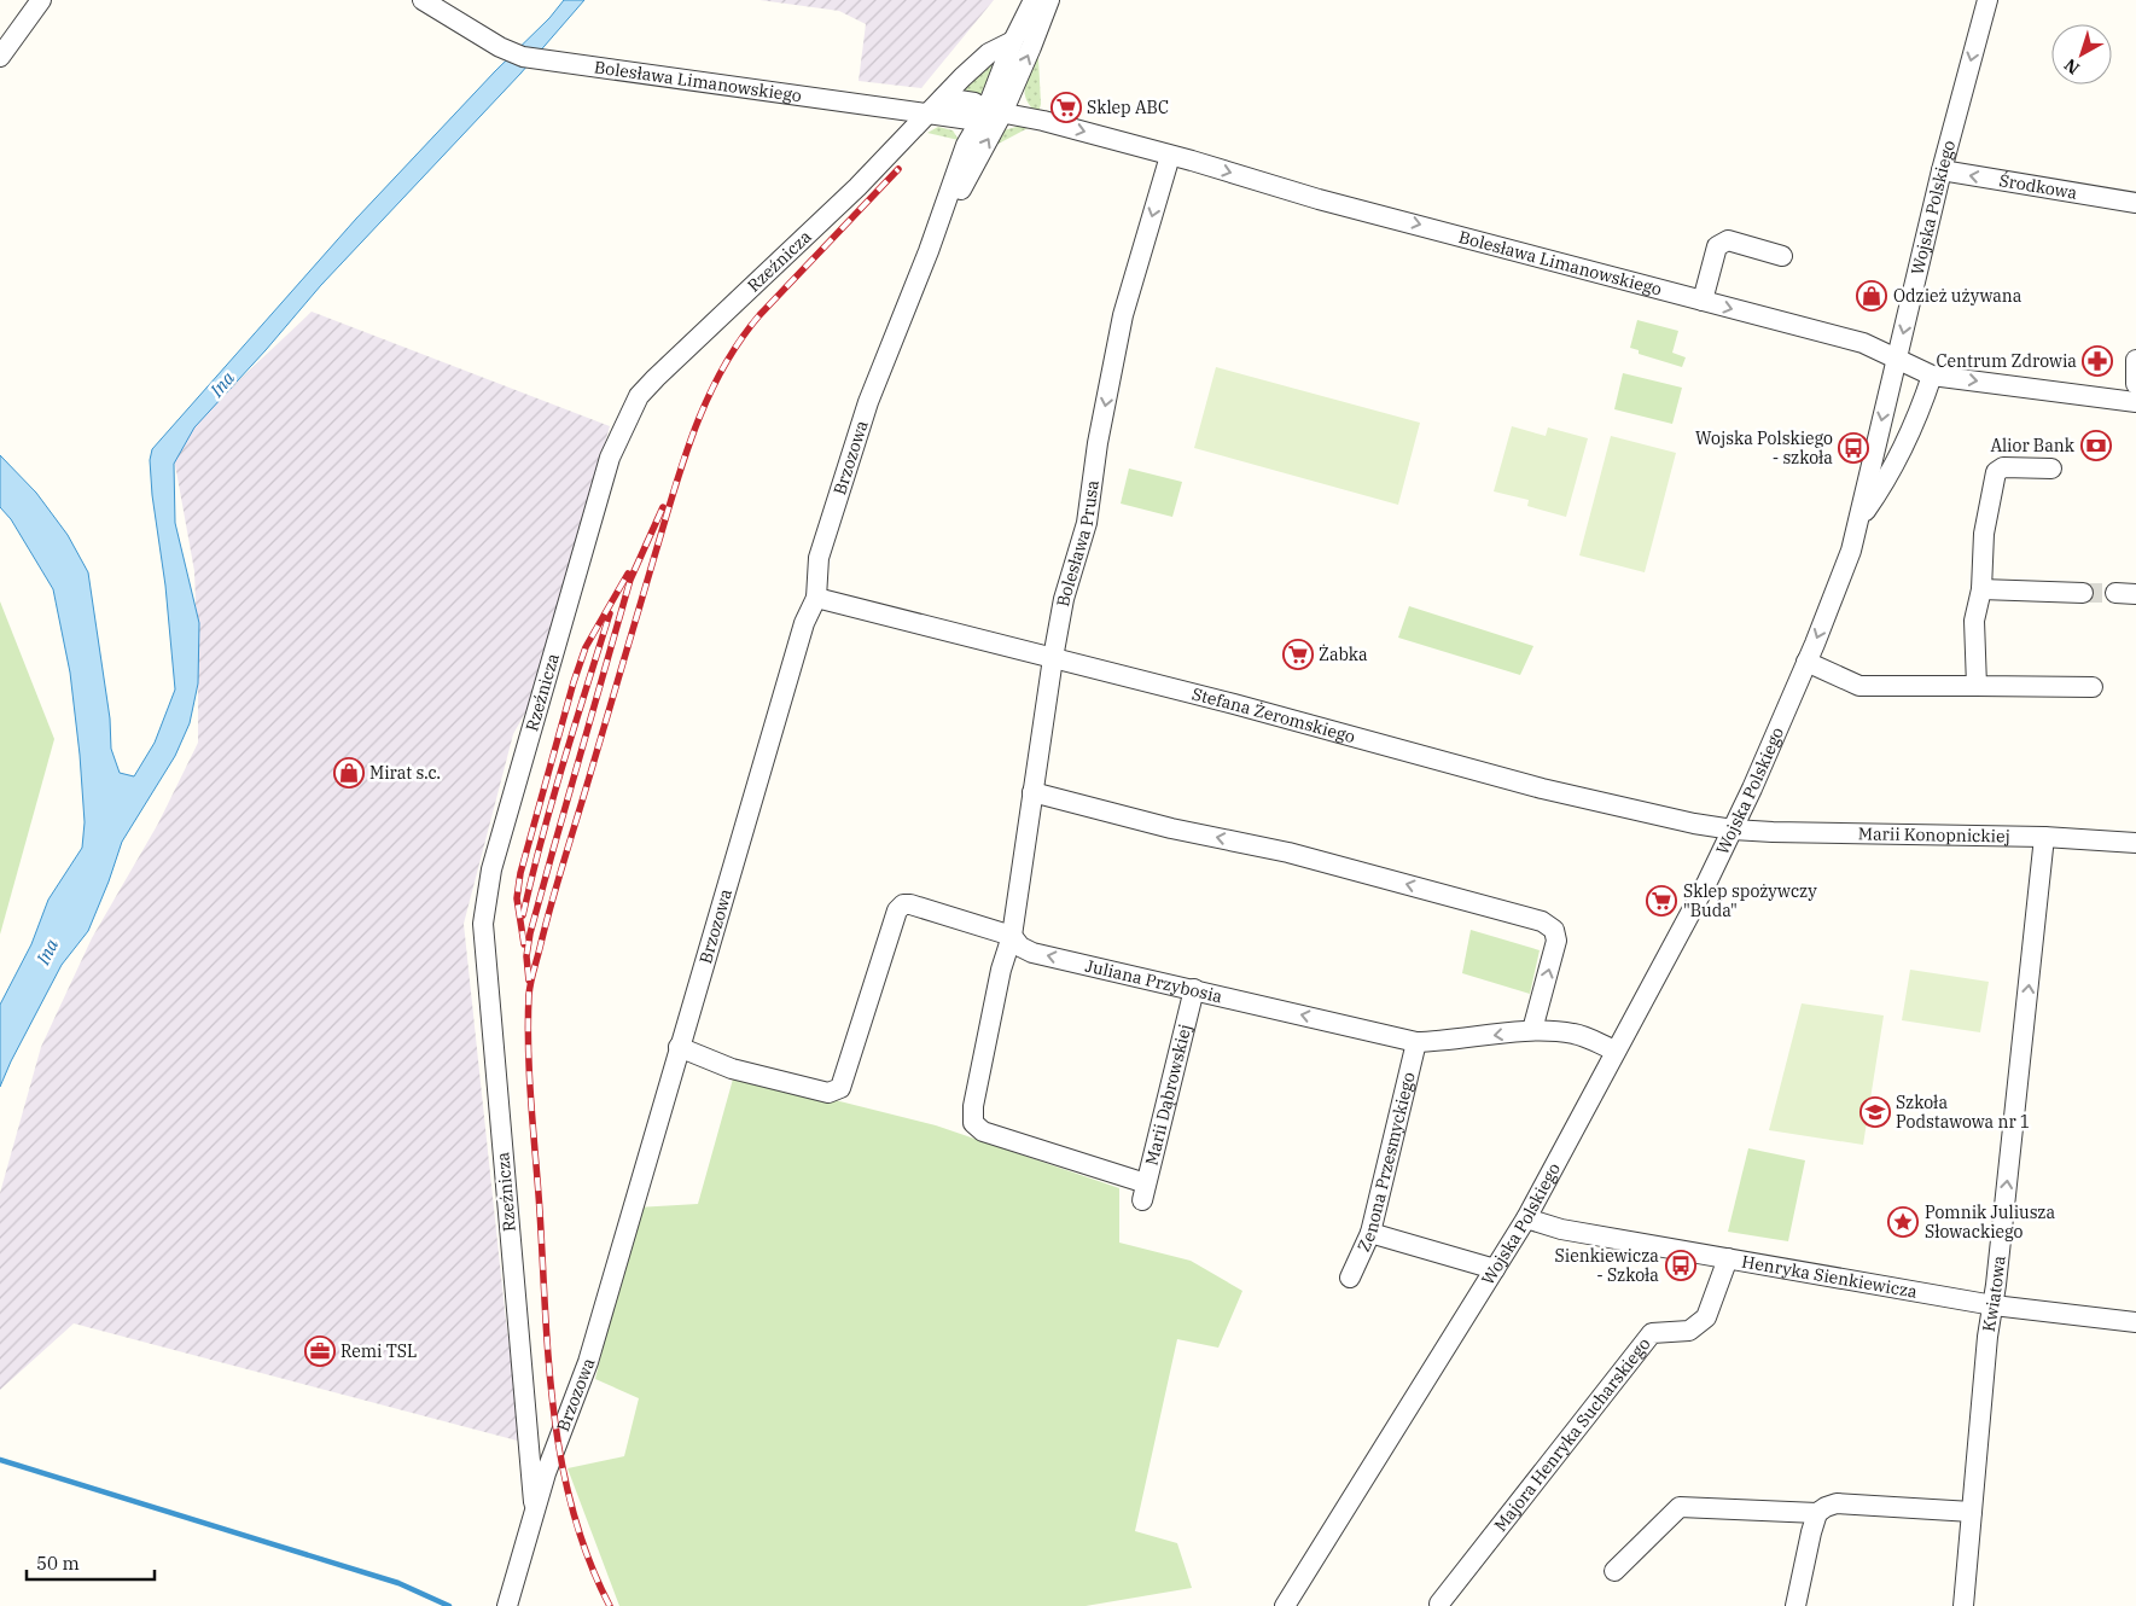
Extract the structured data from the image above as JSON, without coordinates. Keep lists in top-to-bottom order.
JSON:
{
  "streets": {
    "street": [
      "Bolesława Limanowskiego",
      "Środkowa",
      "Wojska Polskiego",
      "Rzeźnicza",
      "Brzozowa",
      "Bolesława Prusa",
      "Stefana Żeromskiego",
      "Marii Konopnickiej",
      "Juliana Przybosia",
      "Marii Dąbrowskiej",
      "Zenona Przesmyckiego",
      "Henryka Sienkiewicza",
      "Kwiatowa",
      "Majora Henryka Sucharskiego"
    ]
  },
  "crossings": [
    ["Bolesława Limanowskiego", "Wojska Polskiego"],
    ["Bolesława Limanowskiego", "Rzeźnicza"],
    ["Bolesława Limanowskiego", "Brzozowa"],
    ["Bolesława Limanowskiego", "Bolesława Prusa"],
    ["Środkowa", "Wojska Polskiego"],
    ["Wojska Polskiego", "Stefana Żeromskiego"],
    ["Wojska Polskiego", "Marii Konopnickiej"],
    ["Wojska Polskiego", "Juliana Przybosia"],
    ["Wojska Polskiego", "Henryka Sienkiewicza"],
    ["Rzeźnicza", "Brzozowa"],
    ["Brzozowa", "Stefana Żeromskiego"],
    ["Brzozowa", "Juliana Przybosia"],
    ["Bolesława Prusa", "Stefana Żeromskiego"],
    ["Bolesława Prusa", "Juliana Przybosia"],
    ["Bolesława Prusa", "Marii Dąbrowskiej"],
    ["Stefana Żeromskiego", "Marii Konopnickiej"],
    ["Marii Konopnickiej", "Kwiatowa"],
    ["Juliana Przybosia", "Marii Dąbrowskiej"],
    ["Juliana Przybosia", "Zenona Przesmyckiego"],
    ["Henryka Sienkiewicza", "Kwiatowa"],
    ["Henryka Sienkiewicza", "Majora Henryka Sucharskiego"]
  ],
  "one_way": [
    "Bolesława Limanowskiego",
    "Środkowa",
    "Bolesława Prusa",
    "Juliana Przybosia",
    "Kwiatowa"
  ],
  "water": ["Ina"],
  "places": {
    "supermarket": ["Sklep ABC", "Żabka", "Sklep spożywczy \"Buda\""],
    "shop": ["Odzież używana", "Mirat s.c."],
    "pharmacy": ["Centrum Zdrowia"],
    "bank": ["Alior Bank"],
    "bus stop": ["Wojska Polskiego - szkoła", "Sienkiewicza - Szkoła"],
    "school or university": ["Szkoła Podstawowa nr 1"],
    "place": ["Pomnik Juliusza Słowackiego"],
    "office": ["Remi TSL"]
  },
  "scale_bar": "50 m",
  "north": "bottom left"
}
